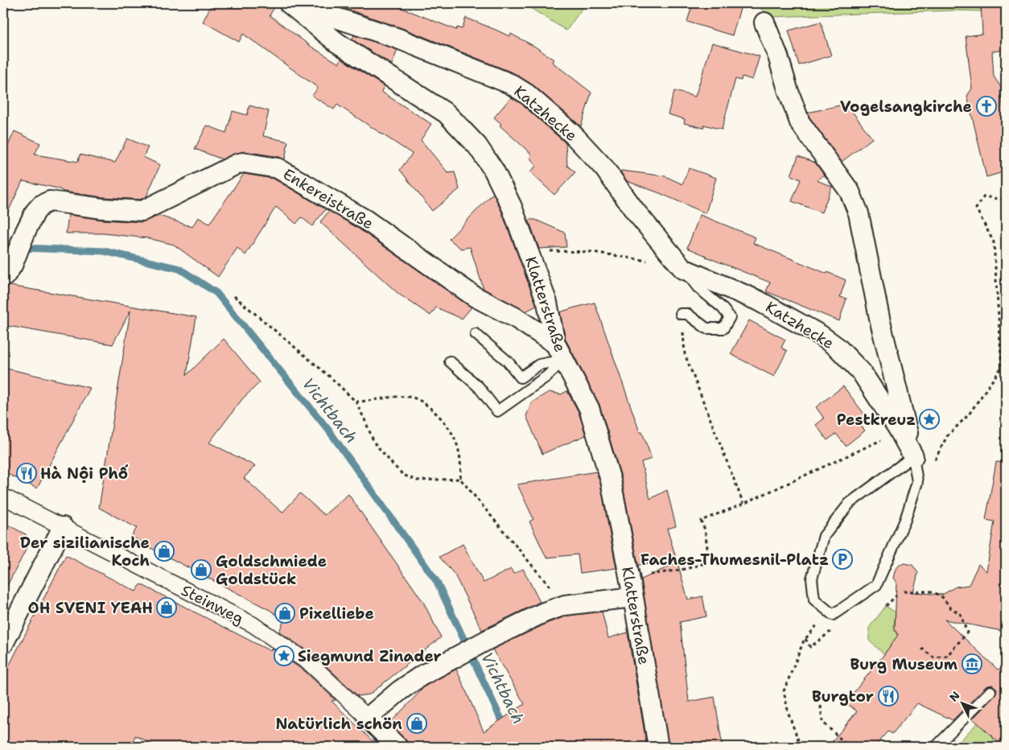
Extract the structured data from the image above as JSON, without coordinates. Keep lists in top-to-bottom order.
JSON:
{
  "streets": {
    "street": [
      "Katzhecke",
      "Enkereistraße",
      "Klatterstraße",
      "Steinweg"
    ]
  },
  "crossings": [
    ["Enkereistraße", "Klatterstraße"]
  ],
  "water": ["Vichtbach"],
  "places": {
    "church": ["Vogelsangkirche"],
    "place": ["Pestkreuz", "Siegmund Zinader"],
    "restaurant": ["Hà Nội Phố", "Burgtor"],
    "shop": [
      "Der sizilianische Koch",
      "Goldschmiede Goldstück",
      "OH SVENI YEAH",
      "Pixelliebe",
      "Natürlich schön"
    ],
    "parking": ["Faches-Thumesnil-Platz"],
    "museum": ["Burg Museum"]
  },
  "north": "top left"
}
